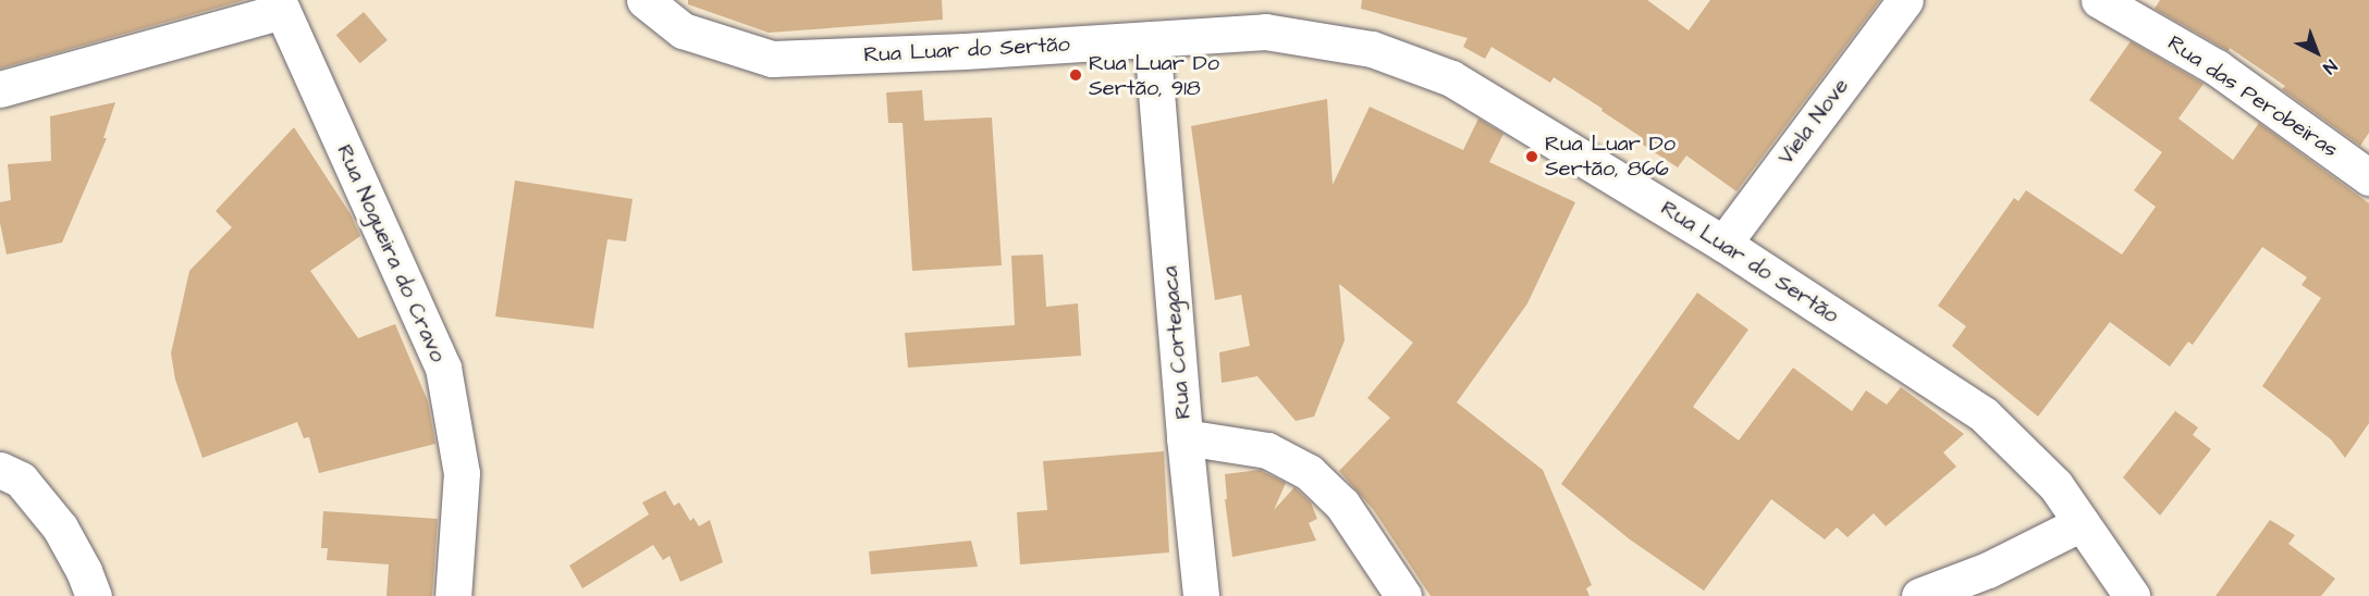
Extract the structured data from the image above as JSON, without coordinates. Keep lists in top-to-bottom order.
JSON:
{
  "streets": {
    "street": [
      "Rua Luar do Sertão",
      "Rua das Perobeiras",
      "Viela Nove",
      "Rua Nogueira do Cravo",
      "Rua Cortegaca"
    ]
  },
  "crossings": [
    ["Rua Luar do Sertão", "Viela Nove"],
    ["Rua Luar do Sertão", "Rua Cortegaca"]
  ],
  "places": ["Rua Luar Do Sertão, 918", "Rua Luar Do Sertão, 866"],
  "north": "bottom right"
}
